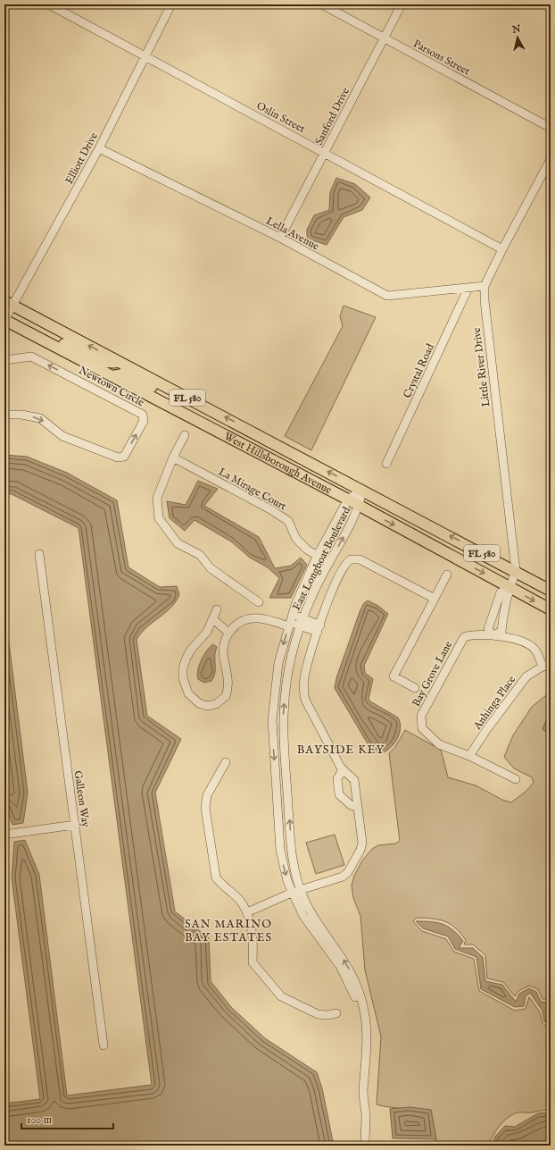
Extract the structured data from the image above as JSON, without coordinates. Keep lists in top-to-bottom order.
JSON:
{
  "streets": {
    "main road": ["FL 580", "West Hillsborough Avenue"],
    "street": [
      "Parsons Street",
      "Sanford Drive",
      "Oslin Street",
      "Elliott Drive",
      "Lella Avenue",
      "Little River Drive",
      "Crystal Road",
      "Newtown Circle",
      "La Mirage Court",
      "East Longboat Boulevard",
      "Bay Grove Lane",
      "Anhinga Place",
      "Galleon Way"
    ]
  },
  "crossings": [
    ["Parsons Street", "Sanford Drive"],
    ["Sanford Drive", "Oslin Street"],
    ["Sanford Drive", "Lella Avenue"],
    ["Oslin Street", "Elliott Drive"],
    ["Oslin Street", "Little River Drive"],
    ["Elliott Drive", "Lella Avenue"],
    ["Elliott Drive", "West Hillsborough Avenue"],
    ["Lella Avenue", "Little River Drive"],
    ["Lella Avenue", "Crystal Road"],
    ["Little River Drive", "West Hillsborough Avenue"],
    ["West Hillsborough Avenue", "East Longboat Boulevard"],
    ["La Mirage Court", "East Longboat Boulevard"],
    ["Bay Grove Lane", "Anhinga Place"]
  ],
  "districts": ["BAYSIDE KEY", "SAN MARINO BAY ESTATES"],
  "scale_bar": "100 m",
  "north": "top"
}
